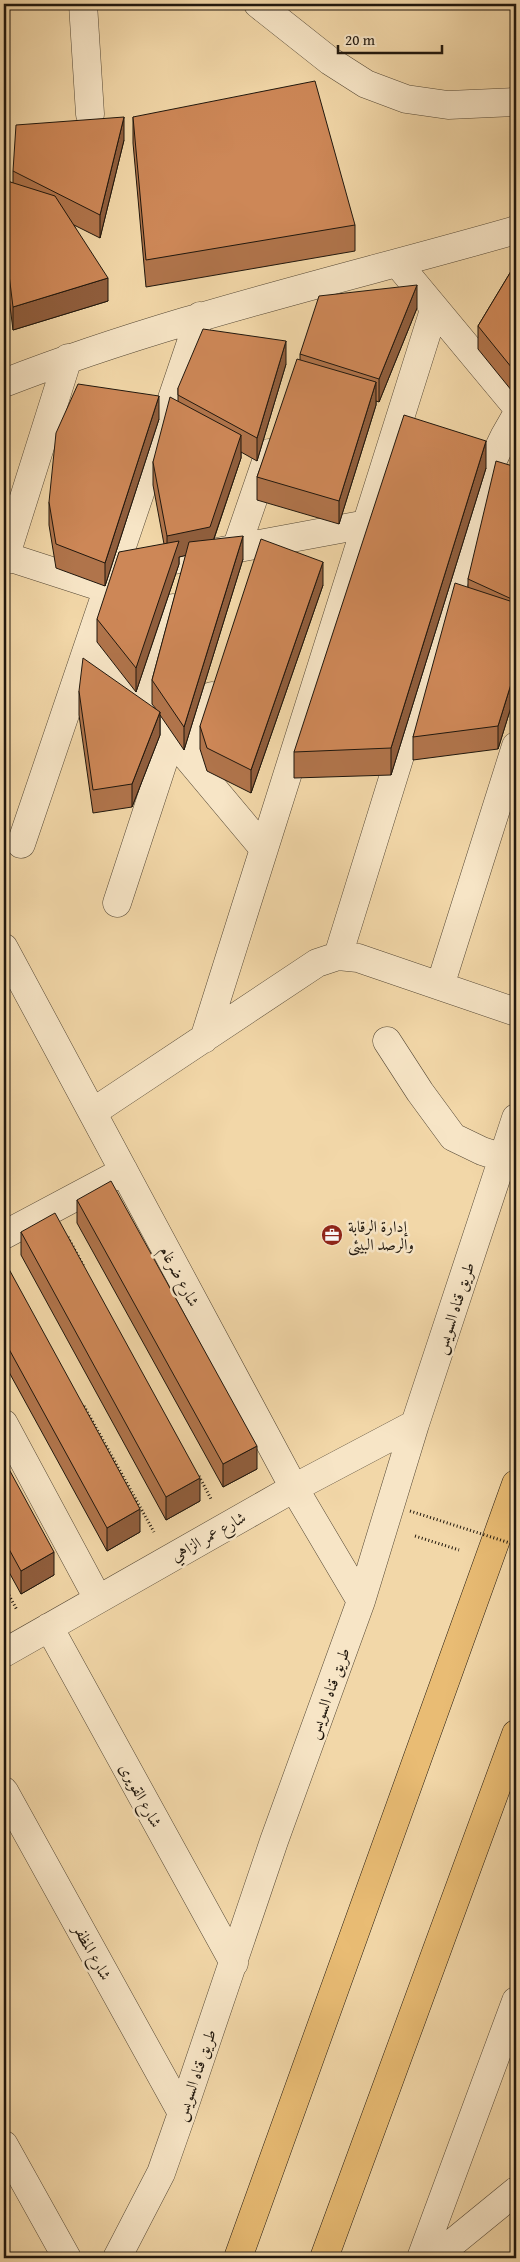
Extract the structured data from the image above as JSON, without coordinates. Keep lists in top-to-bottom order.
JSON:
{
  "streets": {
    "street": [
      "شارع ضرغام",
      "طريق قناه السويس",
      "شارع عمر الزاهي",
      "شارع القويرى",
      "شارع المظفر"
    ]
  },
  "crossings": [
    ["شارع ضرغام", "طريق قناه السويس"],
    ["شارع ضرغام", "شارع عمر الزاهي"],
    ["طريق قناه السويس", "شارع عمر الزاهي"],
    ["طريق قناه السويس", "شارع القويرى"],
    ["طريق قناه السويس", "شارع المظفر"],
    ["شارع عمر الزاهي", "شارع القويرى"]
  ],
  "places": {
    "office": ["إدارة الرقابة والرصد البيئى"]
  },
  "scale_bar": "20 m"
}
